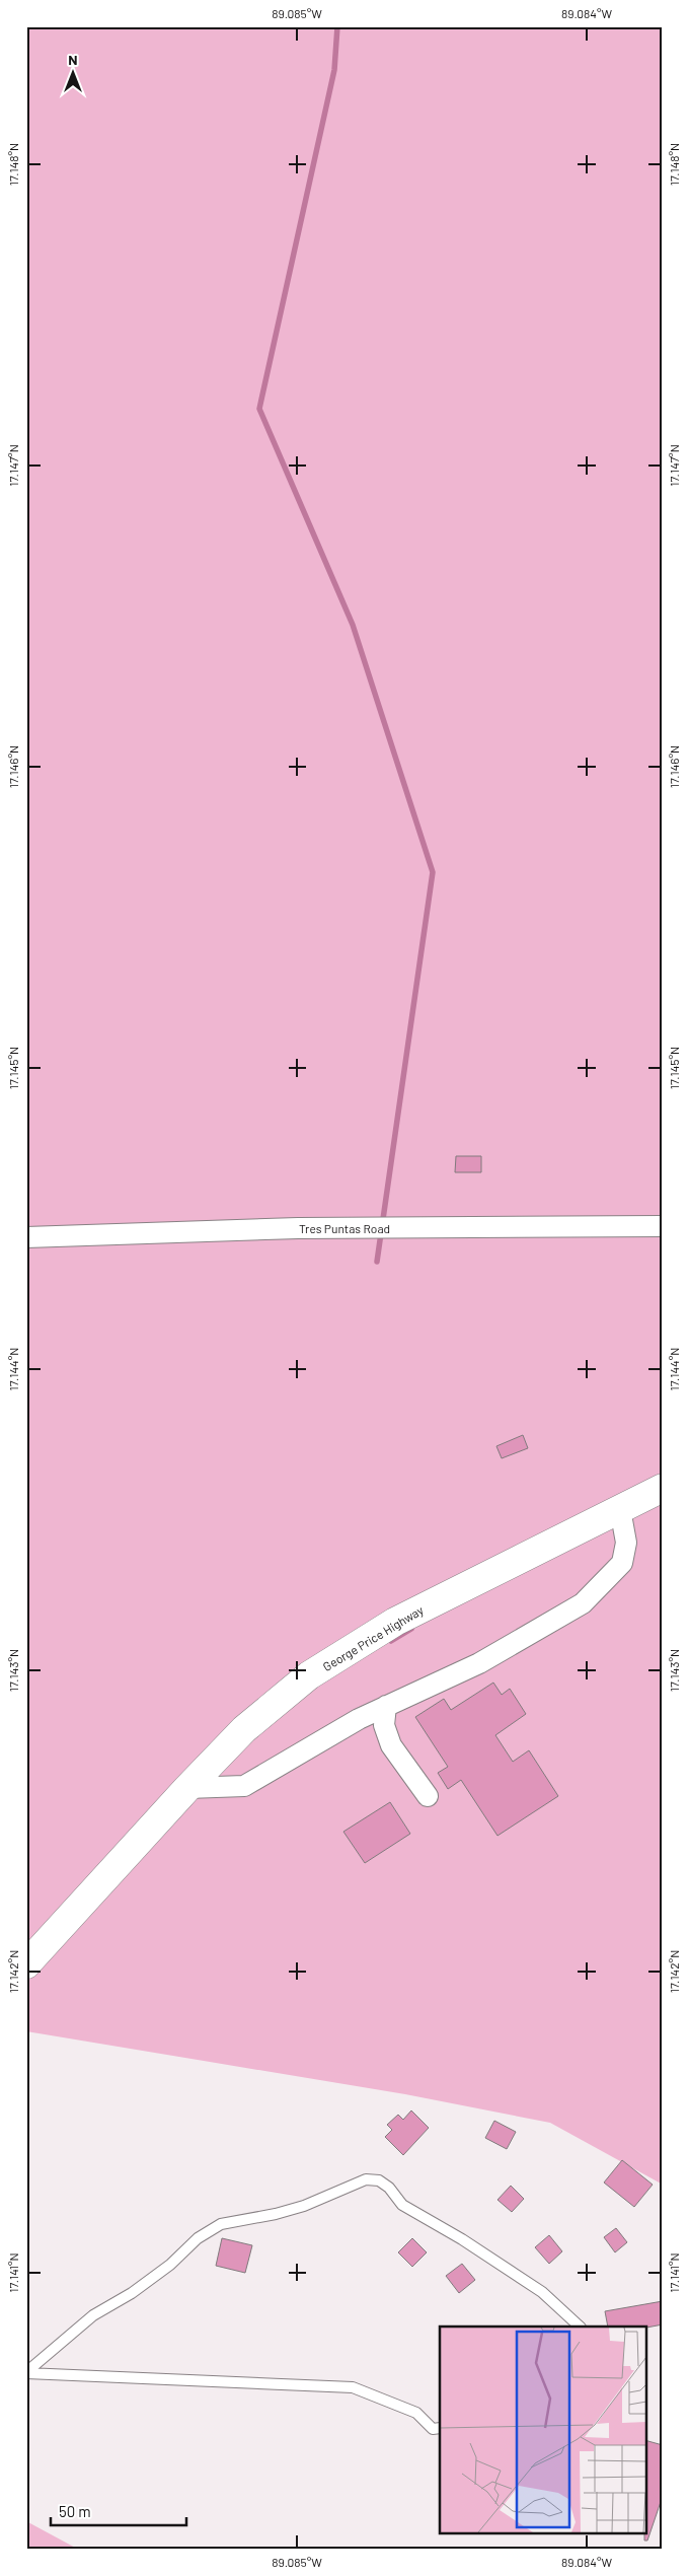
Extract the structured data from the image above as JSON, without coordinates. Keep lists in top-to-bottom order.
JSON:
{
  "streets": {
    "highway": ["George Price Highway"],
    "street": ["Tres Puntas Road"]
  },
  "scale_bar": "50 m",
  "north": "top",
  "coordinates": [
    "89.085°W",
    "89.084°W",
    "17.148°N",
    "17.147°N",
    "17.146°N",
    "17.145°N",
    "17.144°N",
    "17.143°N",
    "17.142°N",
    "17.141°N"
  ]
}
